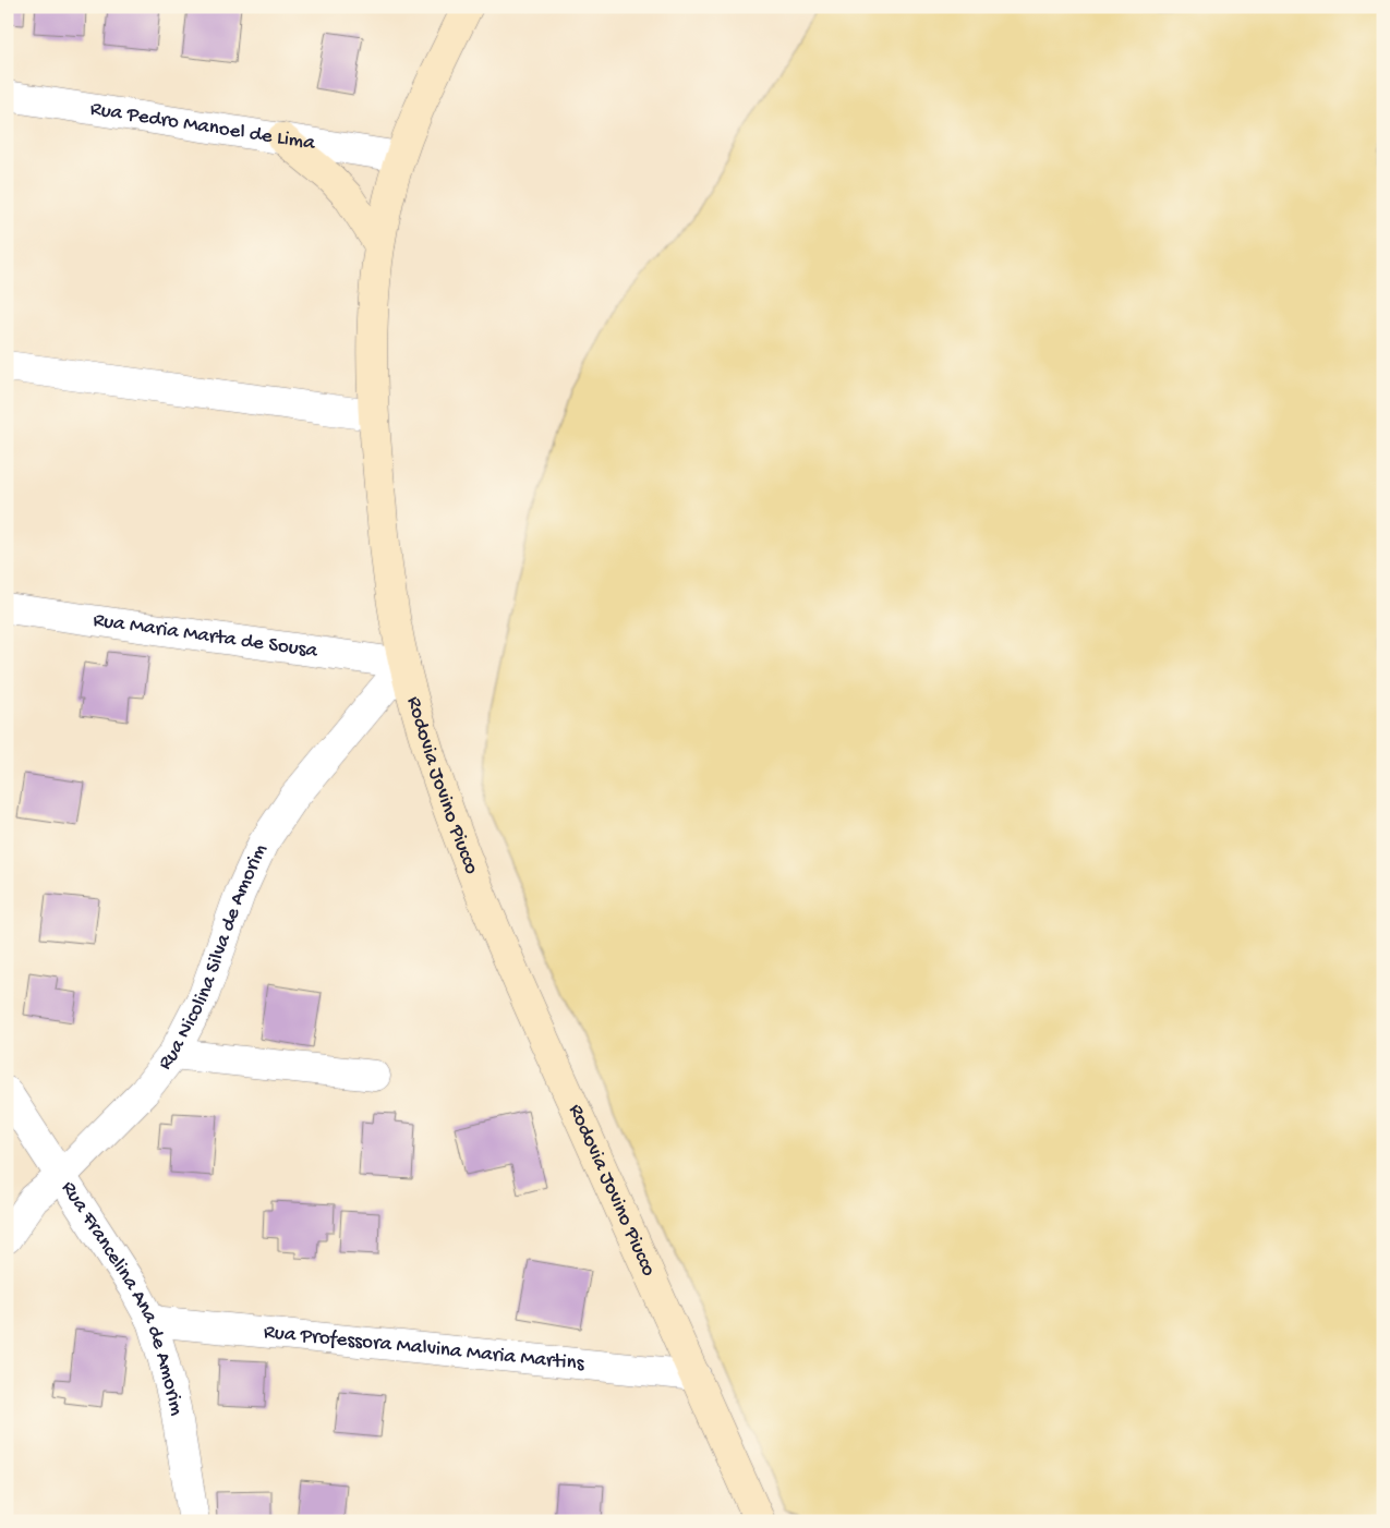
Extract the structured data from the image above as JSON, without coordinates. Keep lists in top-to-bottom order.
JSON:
{
  "streets": {
    "main road": ["Rodovia Jovino Piucco"],
    "street": [
      "Rua Pedro Manoel de Lima",
      "Rua Maria Marta de Sousa",
      "Rua Nicolina Silva de Amorim",
      "Rua Francelina Ana de Amorim",
      "Rua Professora Malvina Maria Martins"
    ]
  },
  "crossings": [
    ["Rua Pedro Manoel de Lima", "Rodovia Jovino Piucco"],
    ["Rua Maria Marta de Sousa", "Rodovia Jovino Piucco"],
    ["Rua Maria Marta de Sousa", "Rua Nicolina Silva de Amorim"],
    ["Rodovia Jovino Piucco", "Rua Nicolina Silva de Amorim"],
    ["Rodovia Jovino Piucco", "Rua Professora Malvina Maria Martins"],
    ["Rua Nicolina Silva de Amorim", "Rua Francelina Ana de Amorim"],
    ["Rua Francelina Ana de Amorim", "Rua Professora Malvina Maria Martins"]
  ]
}
